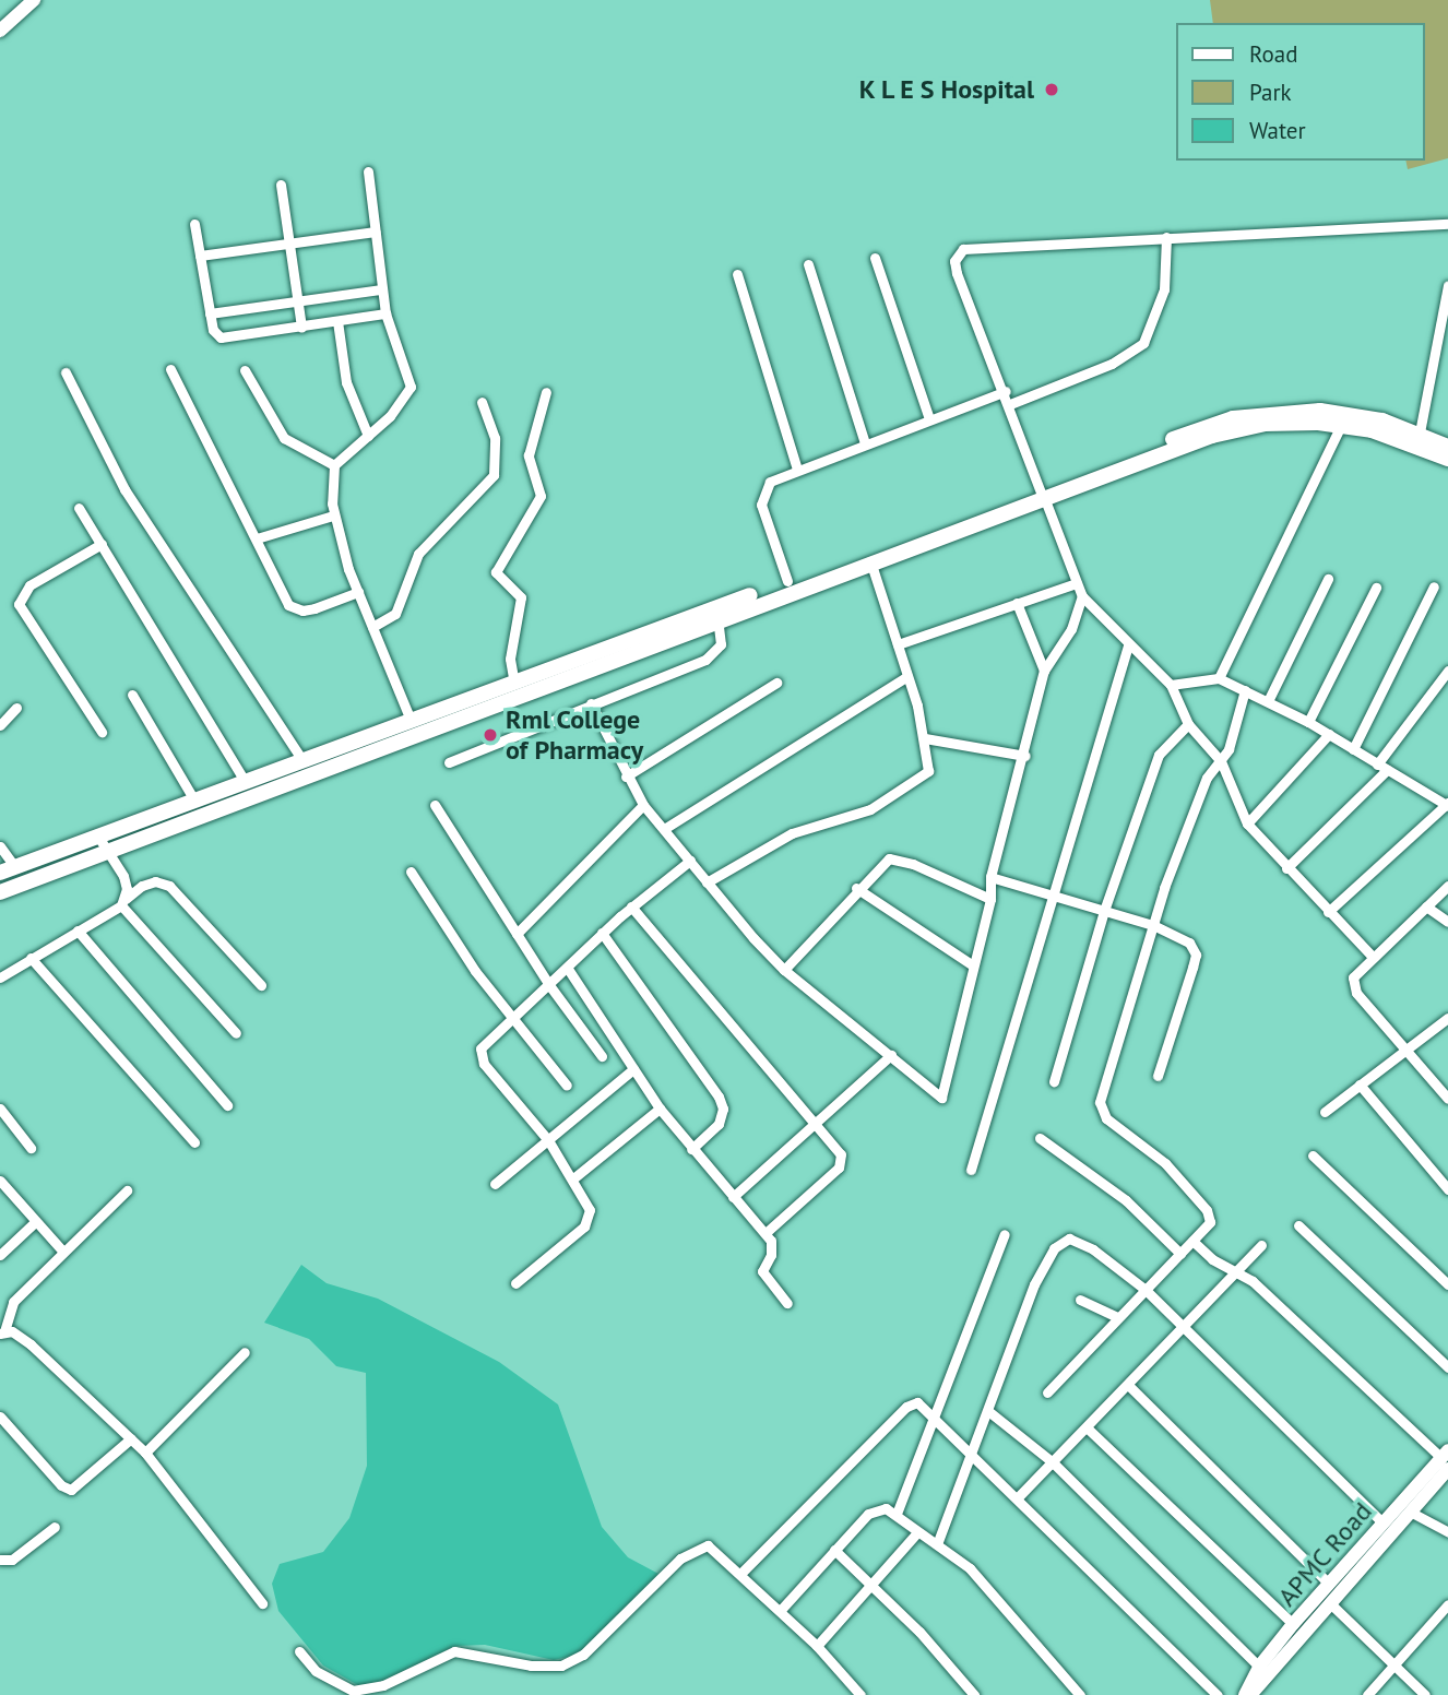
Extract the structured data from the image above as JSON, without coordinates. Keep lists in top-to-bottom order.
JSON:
{
  "streets": {
    "street": ["APMC Road"]
  },
  "places": ["K L E S Hospital", "Rml College of Pharmacy"],
  "legend": ["Road", "Park", "Water"]
}
